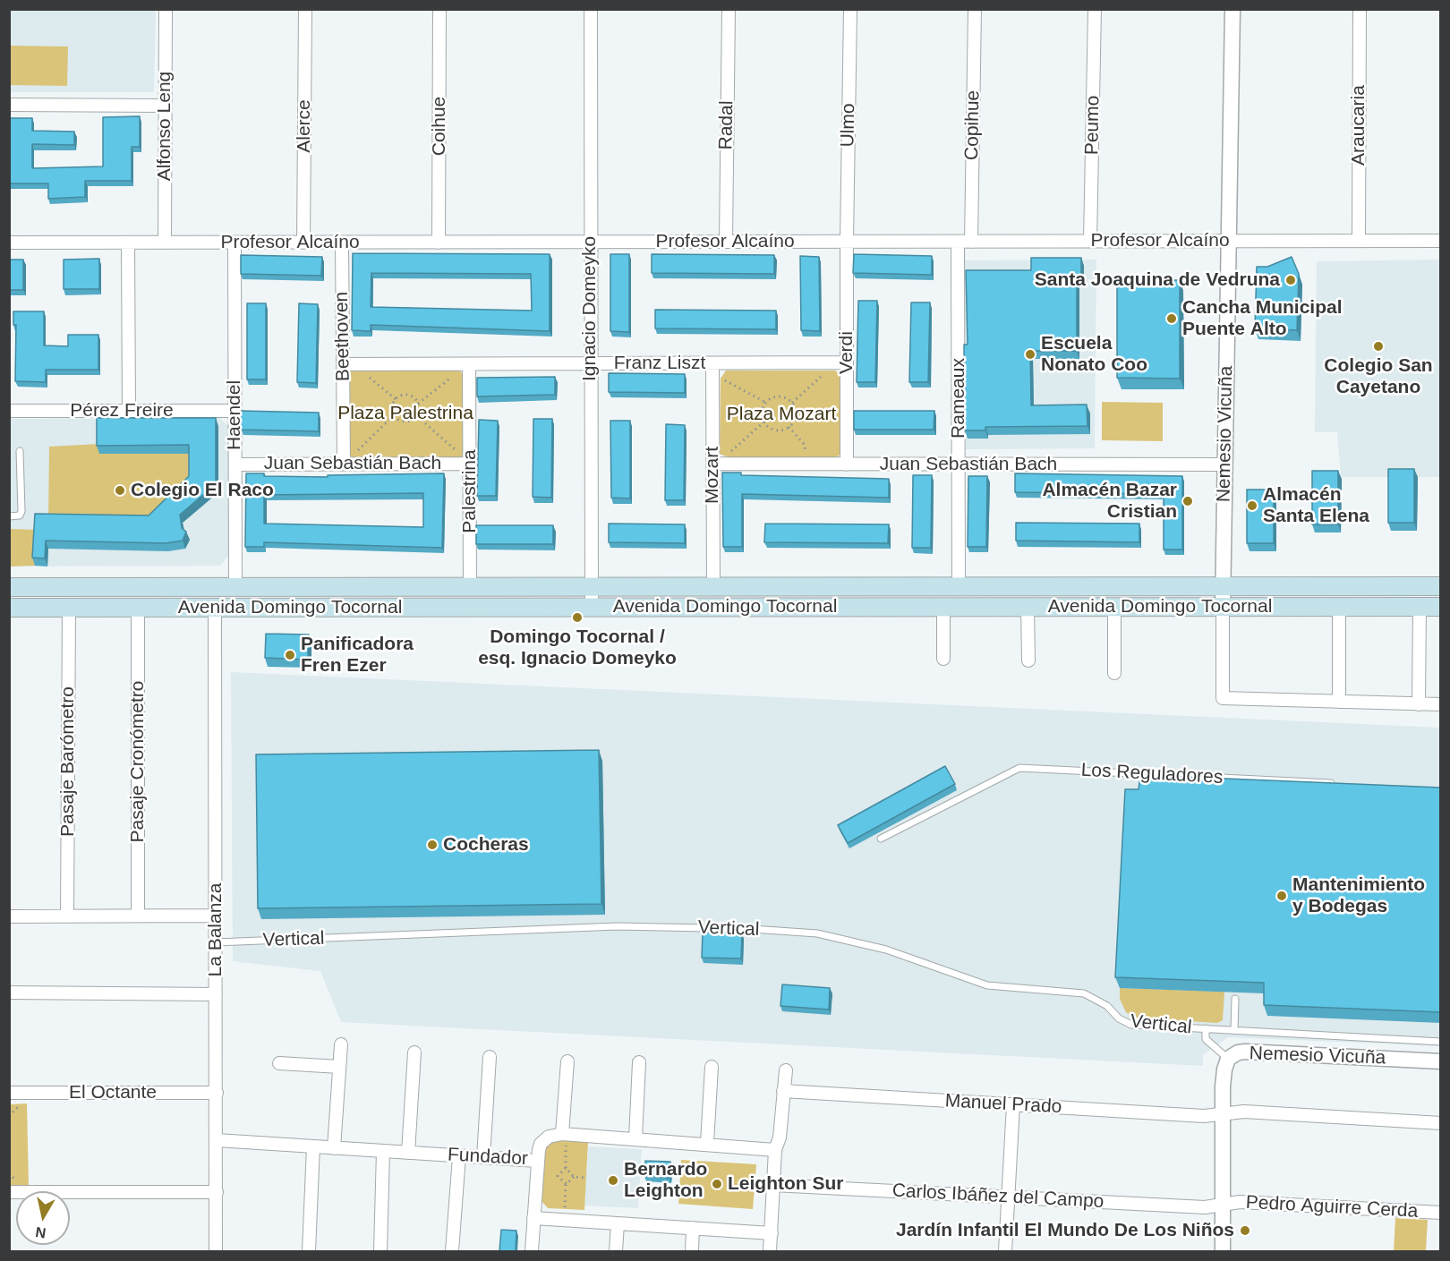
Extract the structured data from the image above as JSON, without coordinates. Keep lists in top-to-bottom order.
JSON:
{
  "streets": {
    "main road": ["Avenida Domingo Tocornal"],
    "street": [
      "Radal",
      "Ulmo",
      "Copihue",
      "Peumo",
      "Araucaria",
      "Alfonso Leng",
      "Alerce",
      "Coihue",
      "Profesor Alcaíno",
      "Ignacio Domeyko",
      "Beethoven",
      "Verdi",
      "Franz Liszt",
      "Rameaux",
      "Pérez Freire",
      "Haendel",
      "Nemesio Vicuña",
      "Juan Sebastián Bach",
      "Mozart",
      "Palestrina",
      "Pasaje Barómetro",
      "Pasaje Cronómetro",
      "La Balanza",
      "El Octante",
      "Manuel Prado",
      "Fundador",
      "Carlos Ibáñez del Campo",
      "Pedro Aguirre Cerda"
    ],
    "lane": ["Los Reguladores", "Vertical"]
  },
  "crossings": [
    ["Radal", "Profesor Alcaíno"],
    ["Ulmo", "Profesor Alcaíno"],
    ["Ulmo", "Verdi"],
    ["Copihue", "Profesor Alcaíno"],
    ["Peumo", "Profesor Alcaíno"],
    ["Araucaria", "Profesor Alcaíno"],
    ["Alfonso Leng", "Profesor Alcaíno"],
    ["Alerce", "Profesor Alcaíno"],
    ["Coihue", "Profesor Alcaíno"],
    ["Profesor Alcaíno", "Ignacio Domeyko"],
    ["Profesor Alcaíno", "Beethoven"],
    ["Profesor Alcaíno", "Verdi"],
    ["Profesor Alcaíno", "Rameaux"],
    ["Profesor Alcaíno", "Haendel"],
    ["Profesor Alcaíno", "Nemesio Vicuña"],
    ["Ignacio Domeyko", "Franz Liszt"],
    ["Ignacio Domeyko", "Avenida Domingo Tocornal"],
    ["Beethoven", "Franz Liszt"],
    ["Beethoven", "Juan Sebastián Bach"],
    ["Verdi", "Franz Liszt"],
    ["Verdi", "Juan Sebastián Bach"],
    ["Franz Liszt", "Mozart"],
    ["Franz Liszt", "Palestrina"],
    ["Rameaux", "Juan Sebastián Bach"],
    ["Rameaux", "Avenida Domingo Tocornal"],
    ["Pérez Freire", "Haendel"],
    ["Haendel", "Juan Sebastián Bach"],
    ["Haendel", "Avenida Domingo Tocornal"],
    ["Nemesio Vicuña", "Juan Sebastián Bach"],
    ["Nemesio Vicuña", "Avenida Domingo Tocornal"],
    ["Nemesio Vicuña", "Vertical"],
    ["Nemesio Vicuña", "Manuel Prado"],
    ["Nemesio Vicuña", "Carlos Ibáñez del Campo"],
    ["Nemesio Vicuña", "Pedro Aguirre Cerda"],
    ["Juan Sebastián Bach", "Mozart"],
    ["Juan Sebastián Bach", "Palestrina"],
    ["Mozart", "Avenida Domingo Tocornal"],
    ["Palestrina", "Avenida Domingo Tocornal"],
    ["Avenida Domingo Tocornal", "Pasaje Barómetro"],
    ["Avenida Domingo Tocornal", "Pasaje Cronómetro"],
    ["Avenida Domingo Tocornal", "La Balanza"],
    ["Vertical", "La Balanza"],
    ["La Balanza", "El Octante"],
    ["La Balanza", "Fundador"],
    ["Carlos Ibáñez del Campo", "Pedro Aguirre Cerda"]
  ],
  "parks": ["Plaza Palestrina", "Plaza Mozart"],
  "places": [
    "Santa Joaquina de Vedruna",
    "Cancha Municipal Puente Alto",
    "Colegio San Cayetano",
    "Escuela Nonato Coo",
    "Colegio El Raco",
    "Almacén Bazar Cristian",
    "Almacén Santa Elena",
    "Domingo Tocornal / esq. Ignacio Domeyko",
    "Panificadora Fren Ezer",
    "Cocheras",
    "Mantenimiento y Bodegas",
    "Bernardo Leighton",
    "Leighton Sur",
    "Jardín Infantil El Mundo De Los Niños"
  ],
  "north": "bottom"
}
